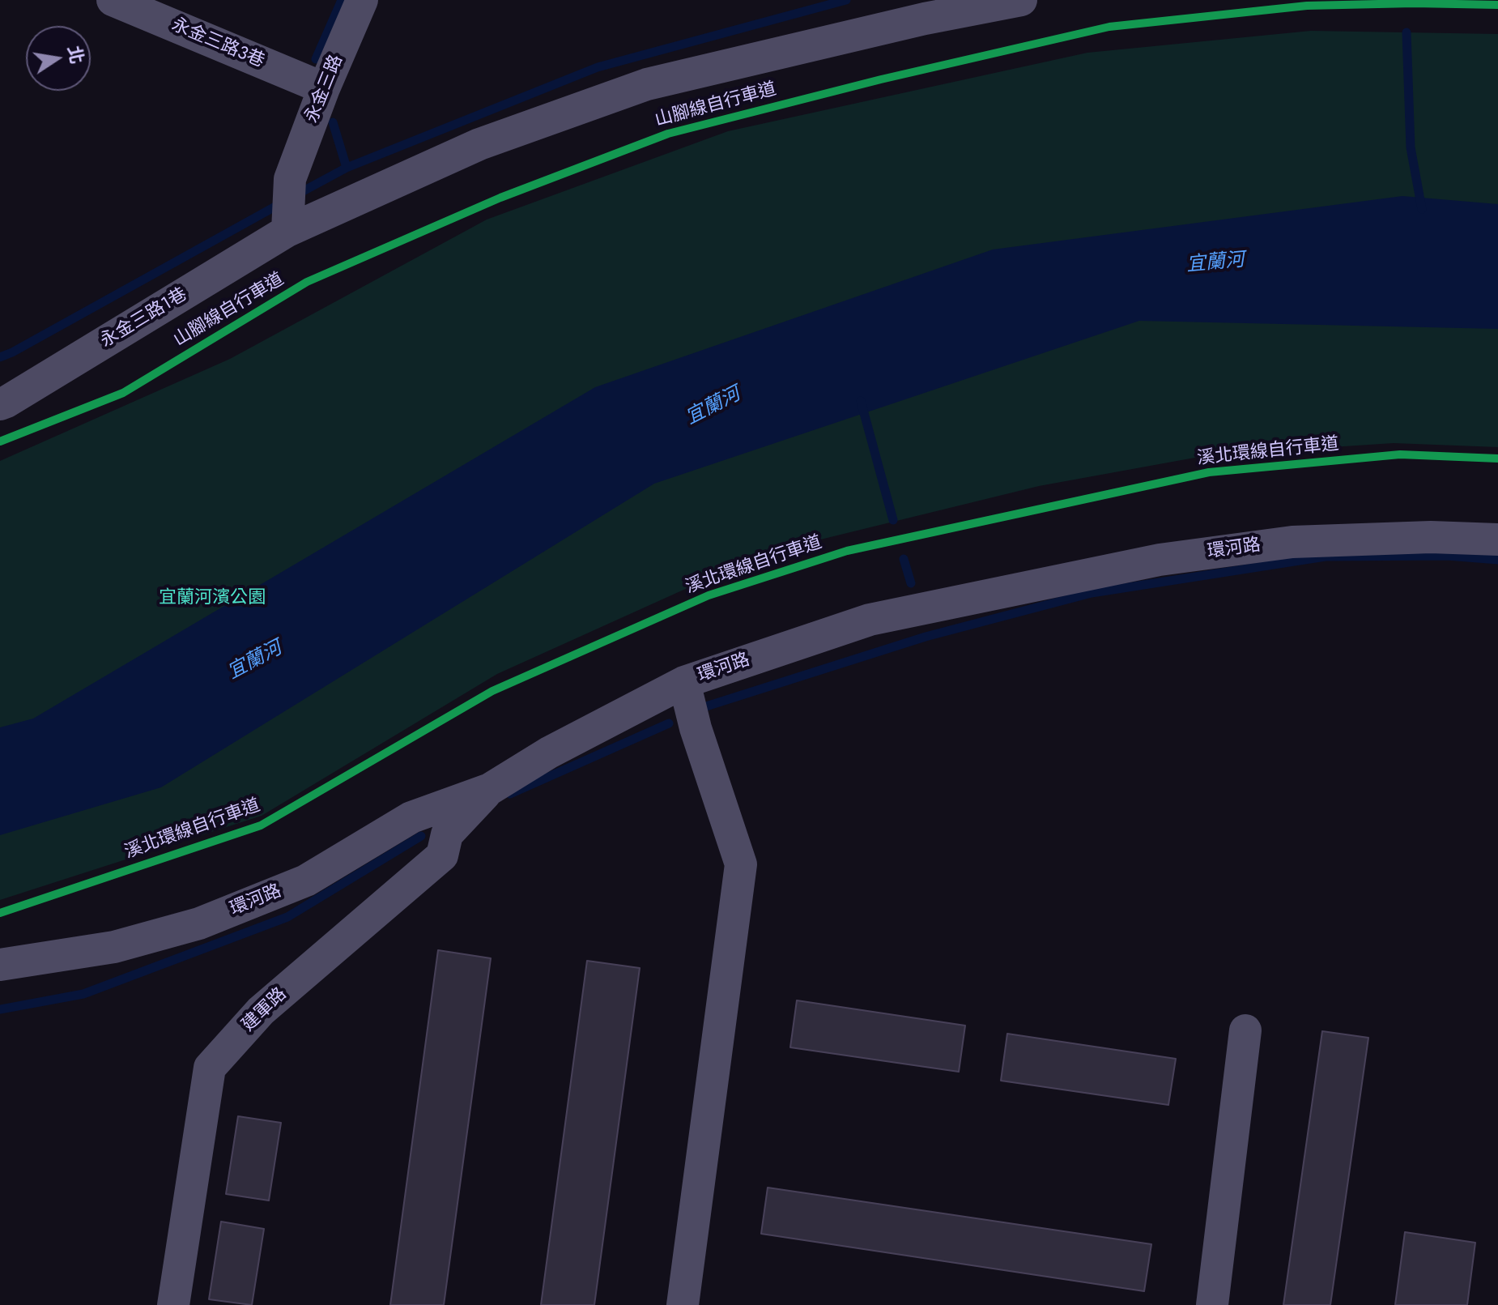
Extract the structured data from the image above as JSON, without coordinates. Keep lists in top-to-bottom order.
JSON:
{
  "streets": {
    "street": [
      "永金三路3巷",
      "永金三路",
      "永金三路1巷",
      "環河路",
      "建軍路"
    ],
    "cycle path": ["山腳線自行車道", "溪北環線自行車道"]
  },
  "crossings": [
    ["永金三路3巷", "永金三路"],
    ["永金三路", "永金三路1巷"],
    ["環河路", "建軍路"]
  ],
  "water": ["宜蘭河"],
  "parks": ["宜蘭河濱公園"],
  "north": "right"
}
